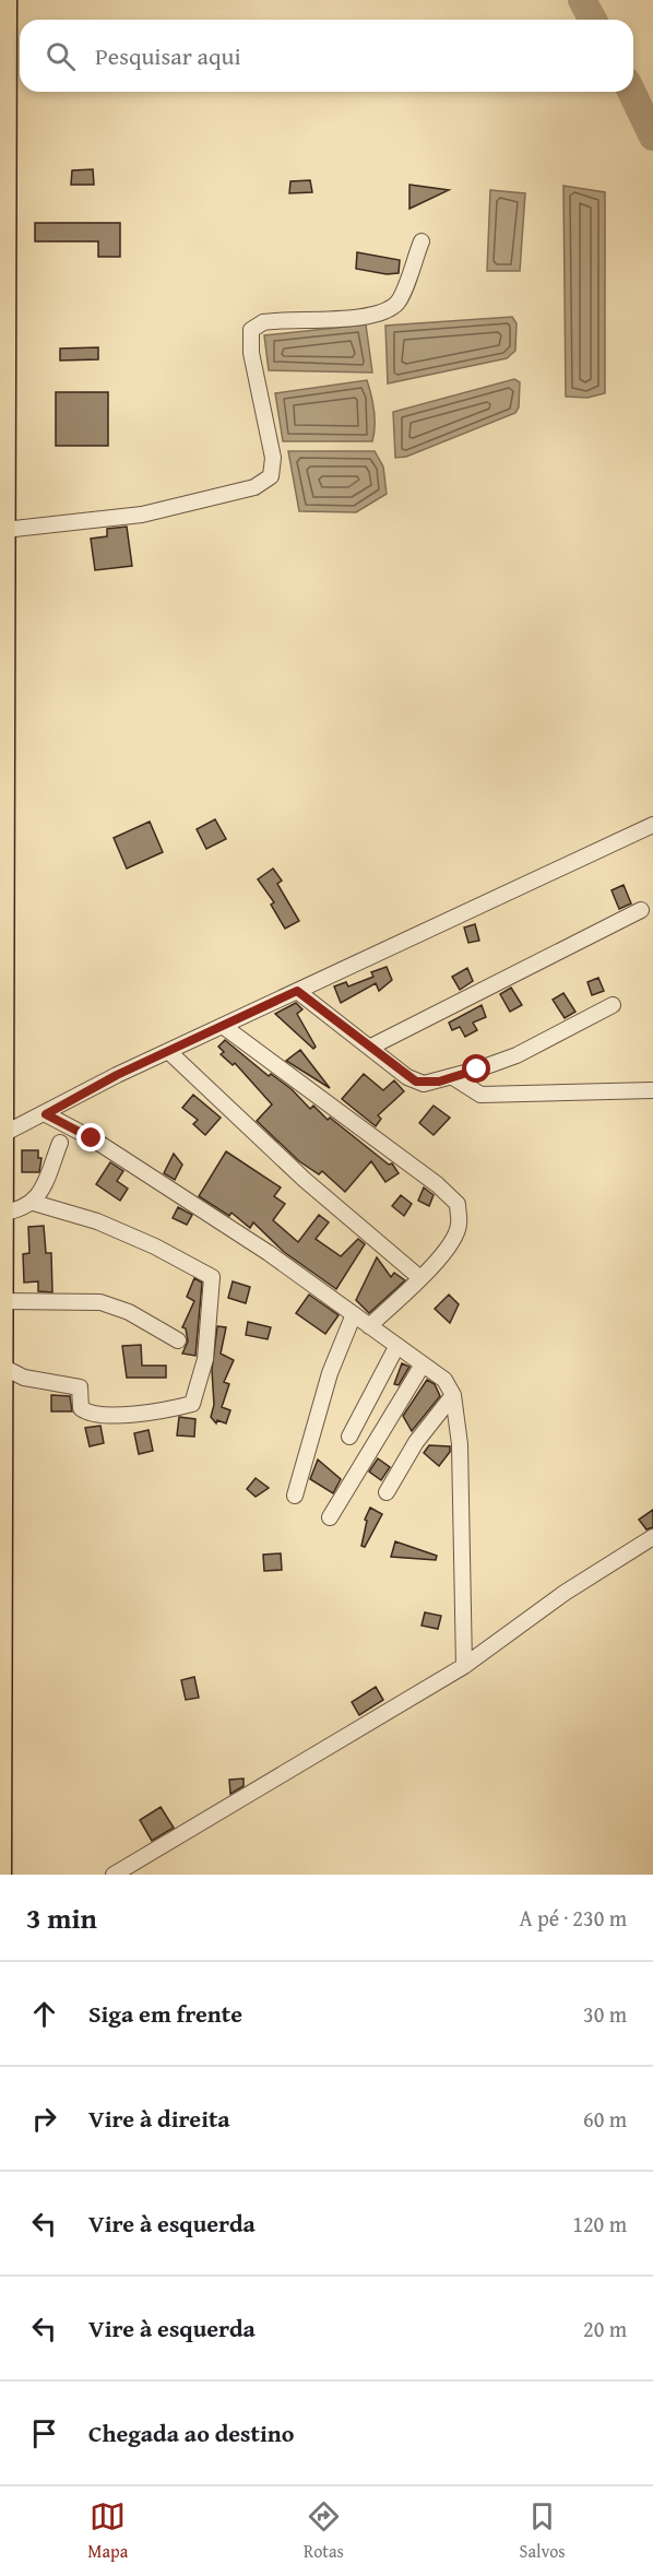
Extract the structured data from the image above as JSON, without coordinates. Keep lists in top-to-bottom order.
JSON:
{
  "page": {
    "search": "Pesquisar aqui",
    "heading": ["3 min", "A pé · 230 m"],
    "list": [
      ["Siga em frente", "30 m"],
      ["Vire à direita", "60 m"],
      ["Vire à esquerda", "120 m"],
      ["Vire à esquerda", "20 m"],
      "Chegada ao destino"
    ],
    "nav": ["Mapa", "Rotas", "Salvos"]
  }
}
